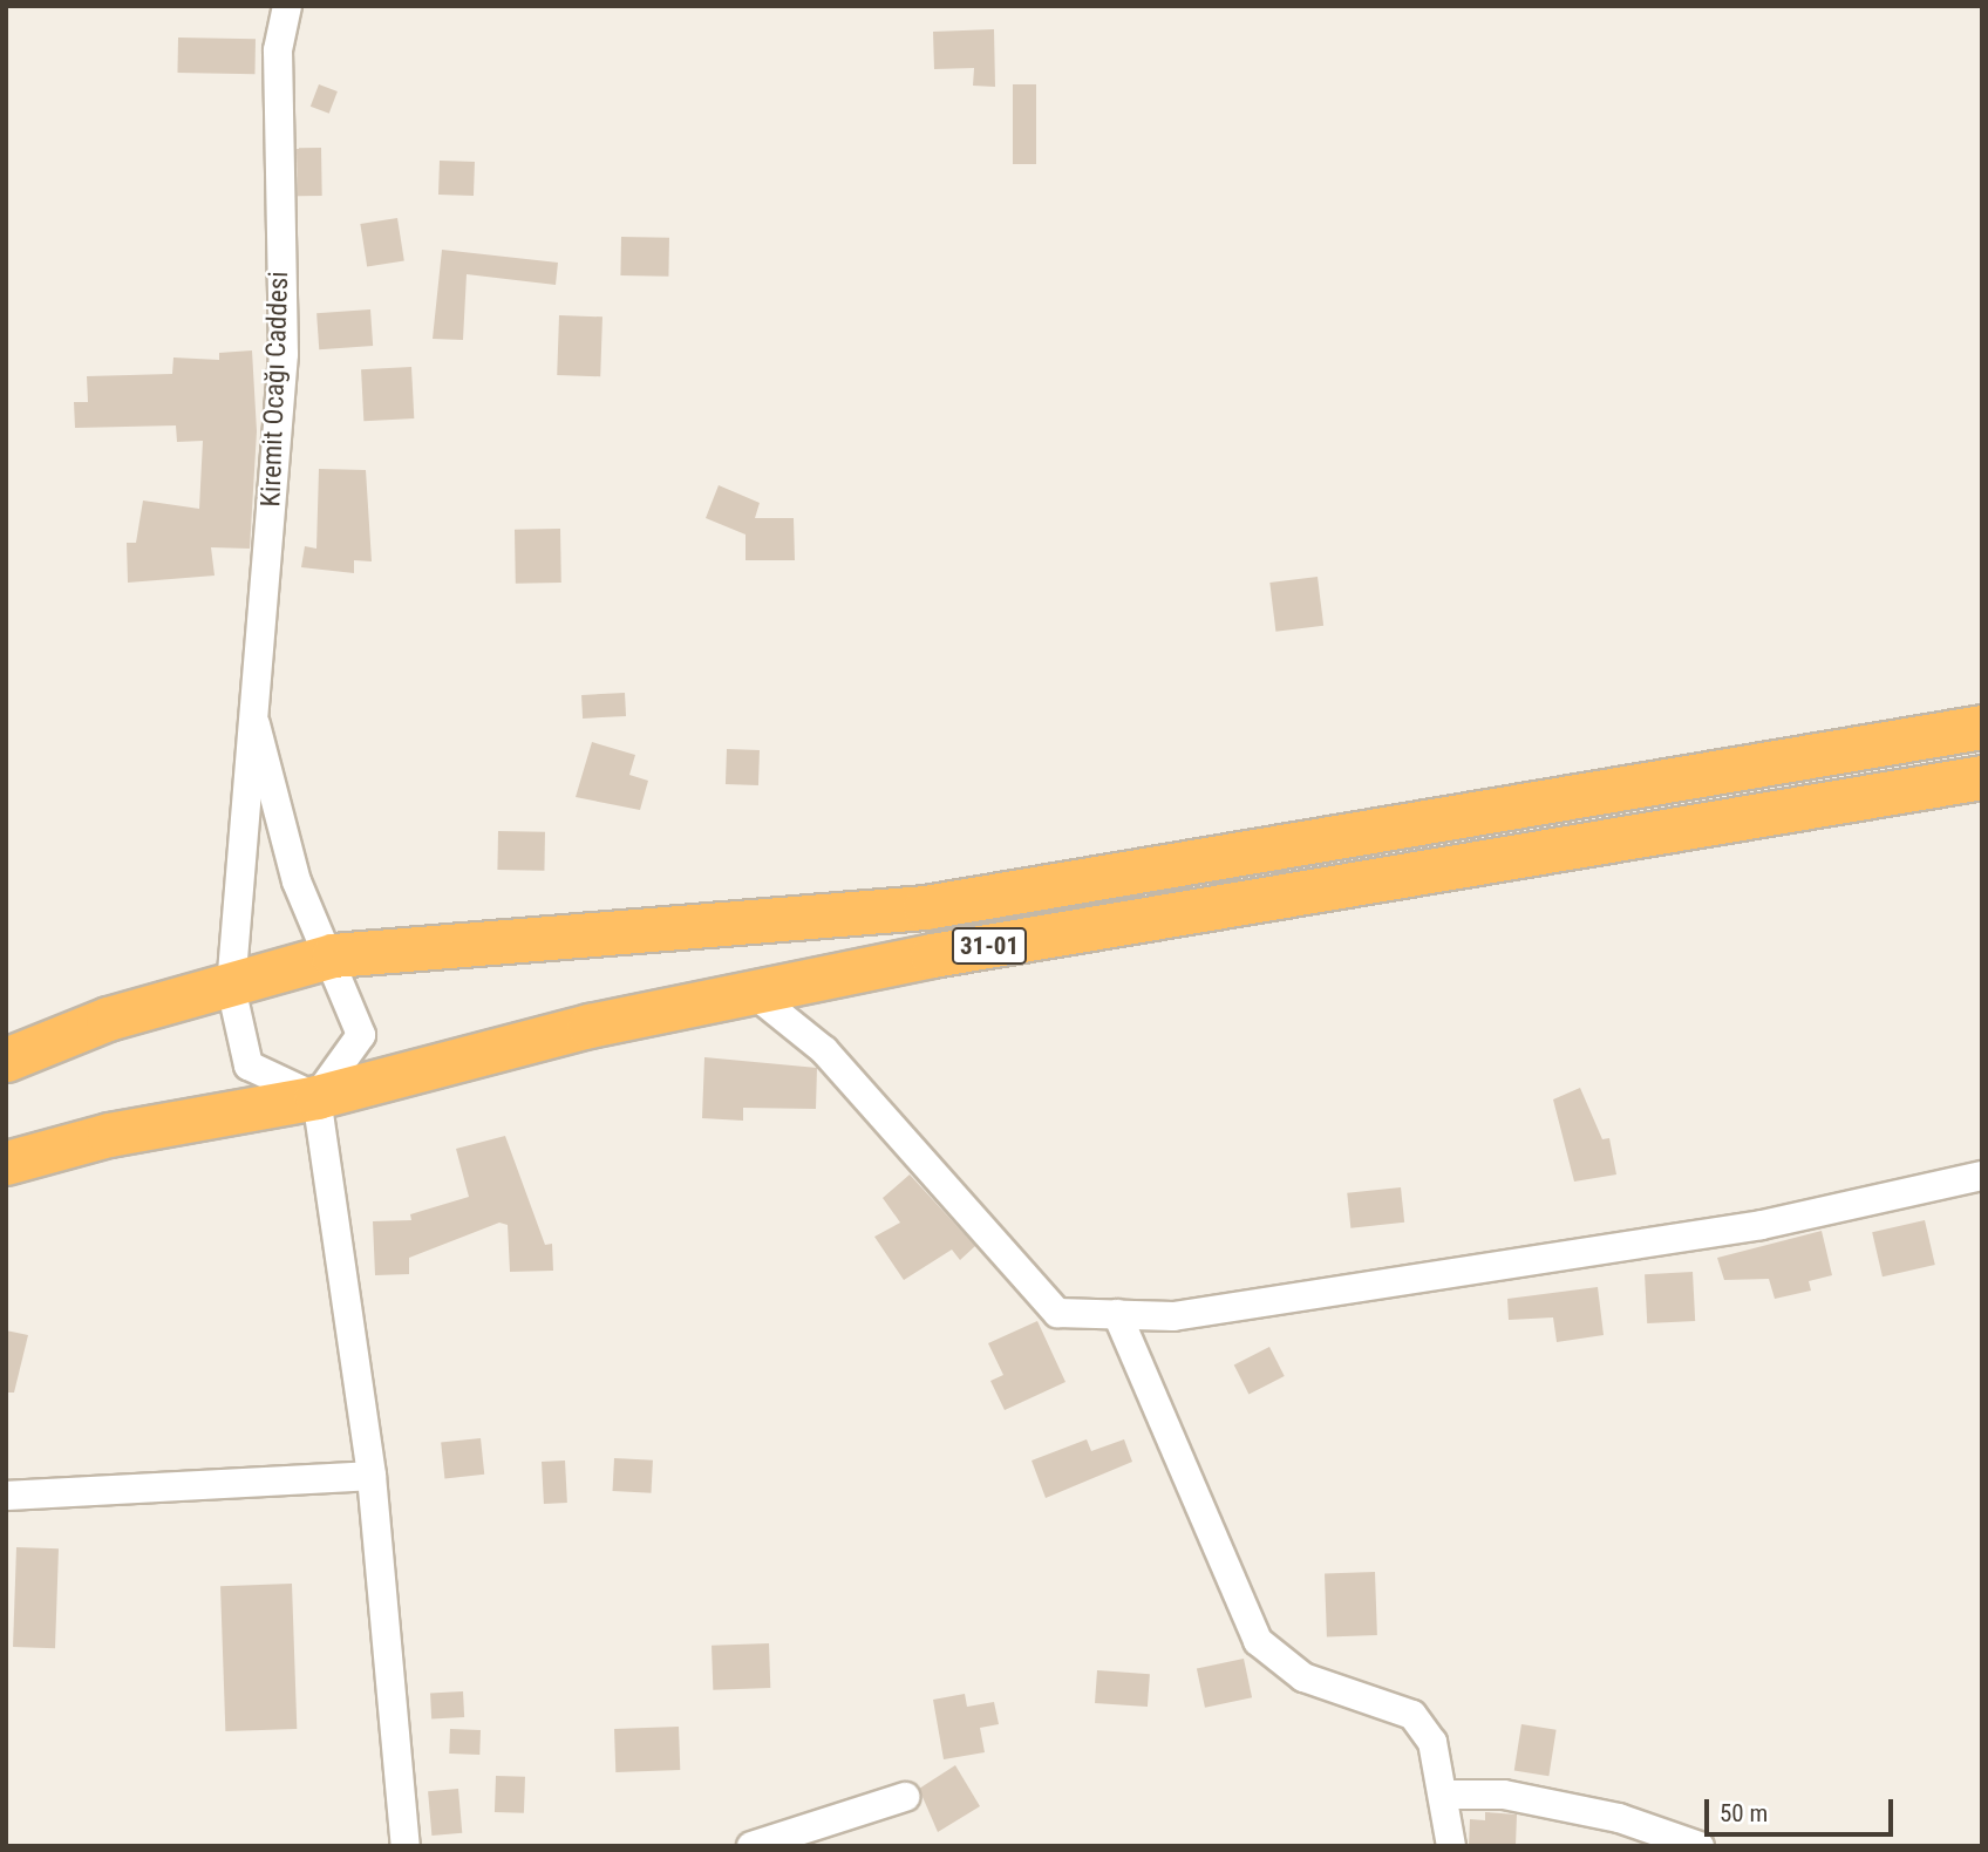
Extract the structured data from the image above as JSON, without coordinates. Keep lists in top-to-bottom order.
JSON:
{
  "streets": {
    "highway": ["31-01"],
    "street": ["Kiremit Ocağı Caddesi"]
  },
  "crossings": [
    ["Kiremit Ocağı Caddesi", "31-01"]
  ],
  "scale_bar": "50 m"
}
